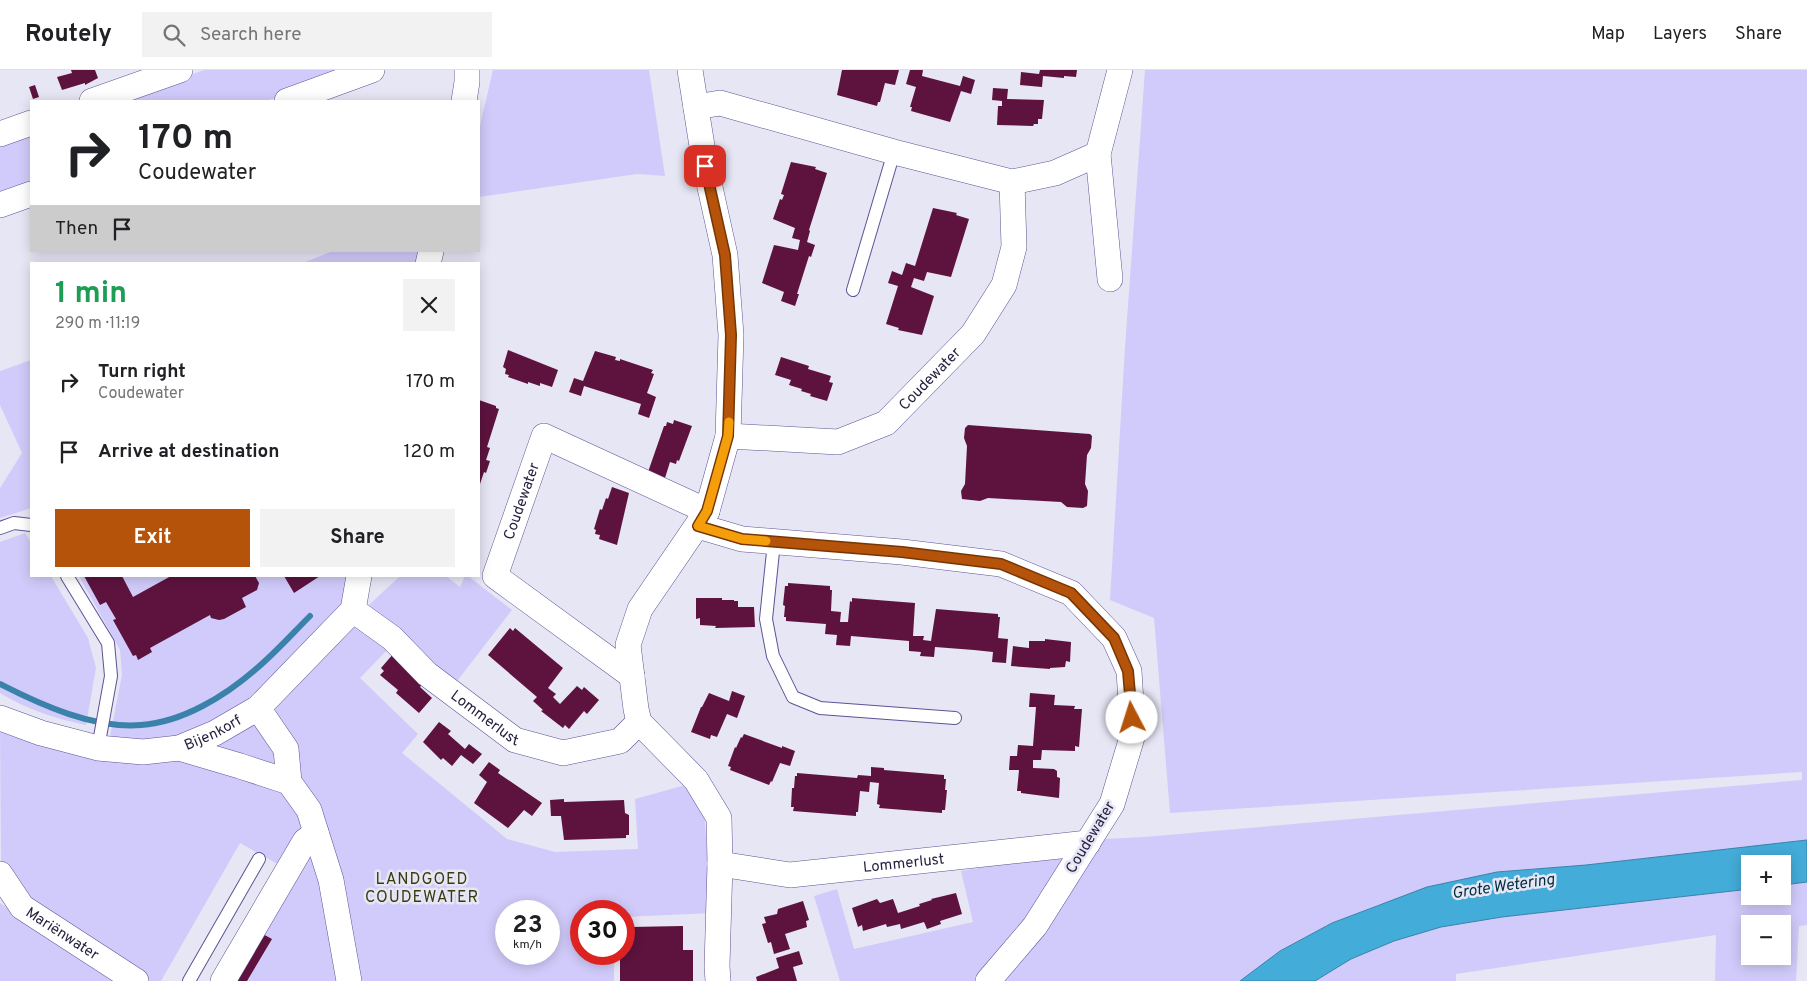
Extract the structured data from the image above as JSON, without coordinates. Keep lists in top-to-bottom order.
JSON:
{
  "streets": {
    "street": [
      "Coudewater",
      "Lommerlust",
      "Bijenkorf",
      "Mariënwater"
    ]
  },
  "crossings": [
    ["Coudewater", "Lommerlust"],
    ["Lommerlust", "Bijenkorf"]
  ],
  "districts": ["LANDGOED COUDEWATER"],
  "water": ["Grote Wetering"],
  "page": {
    "header": "Routely",
    "search": "Search here",
    "nav": ["Map", "Layers", "Share"],
    "turn": ["170 m", "Coudewater"],
    "then": "Then",
    "heading": ["1 min", "290 m · 11:19"],
    "list": [
      {
        "name": "Turn right",
        "note": "Coudewater",
        "value": "170 m"
      },
      {
        "name": "Arrive at destination",
        "value": "120 m"
      }
    ],
    "buttons": ["Exit", "Share"],
    "map_buttons": ["+", "−"],
    "speed": "23 km/h",
    "limit": "30"
  }
}
